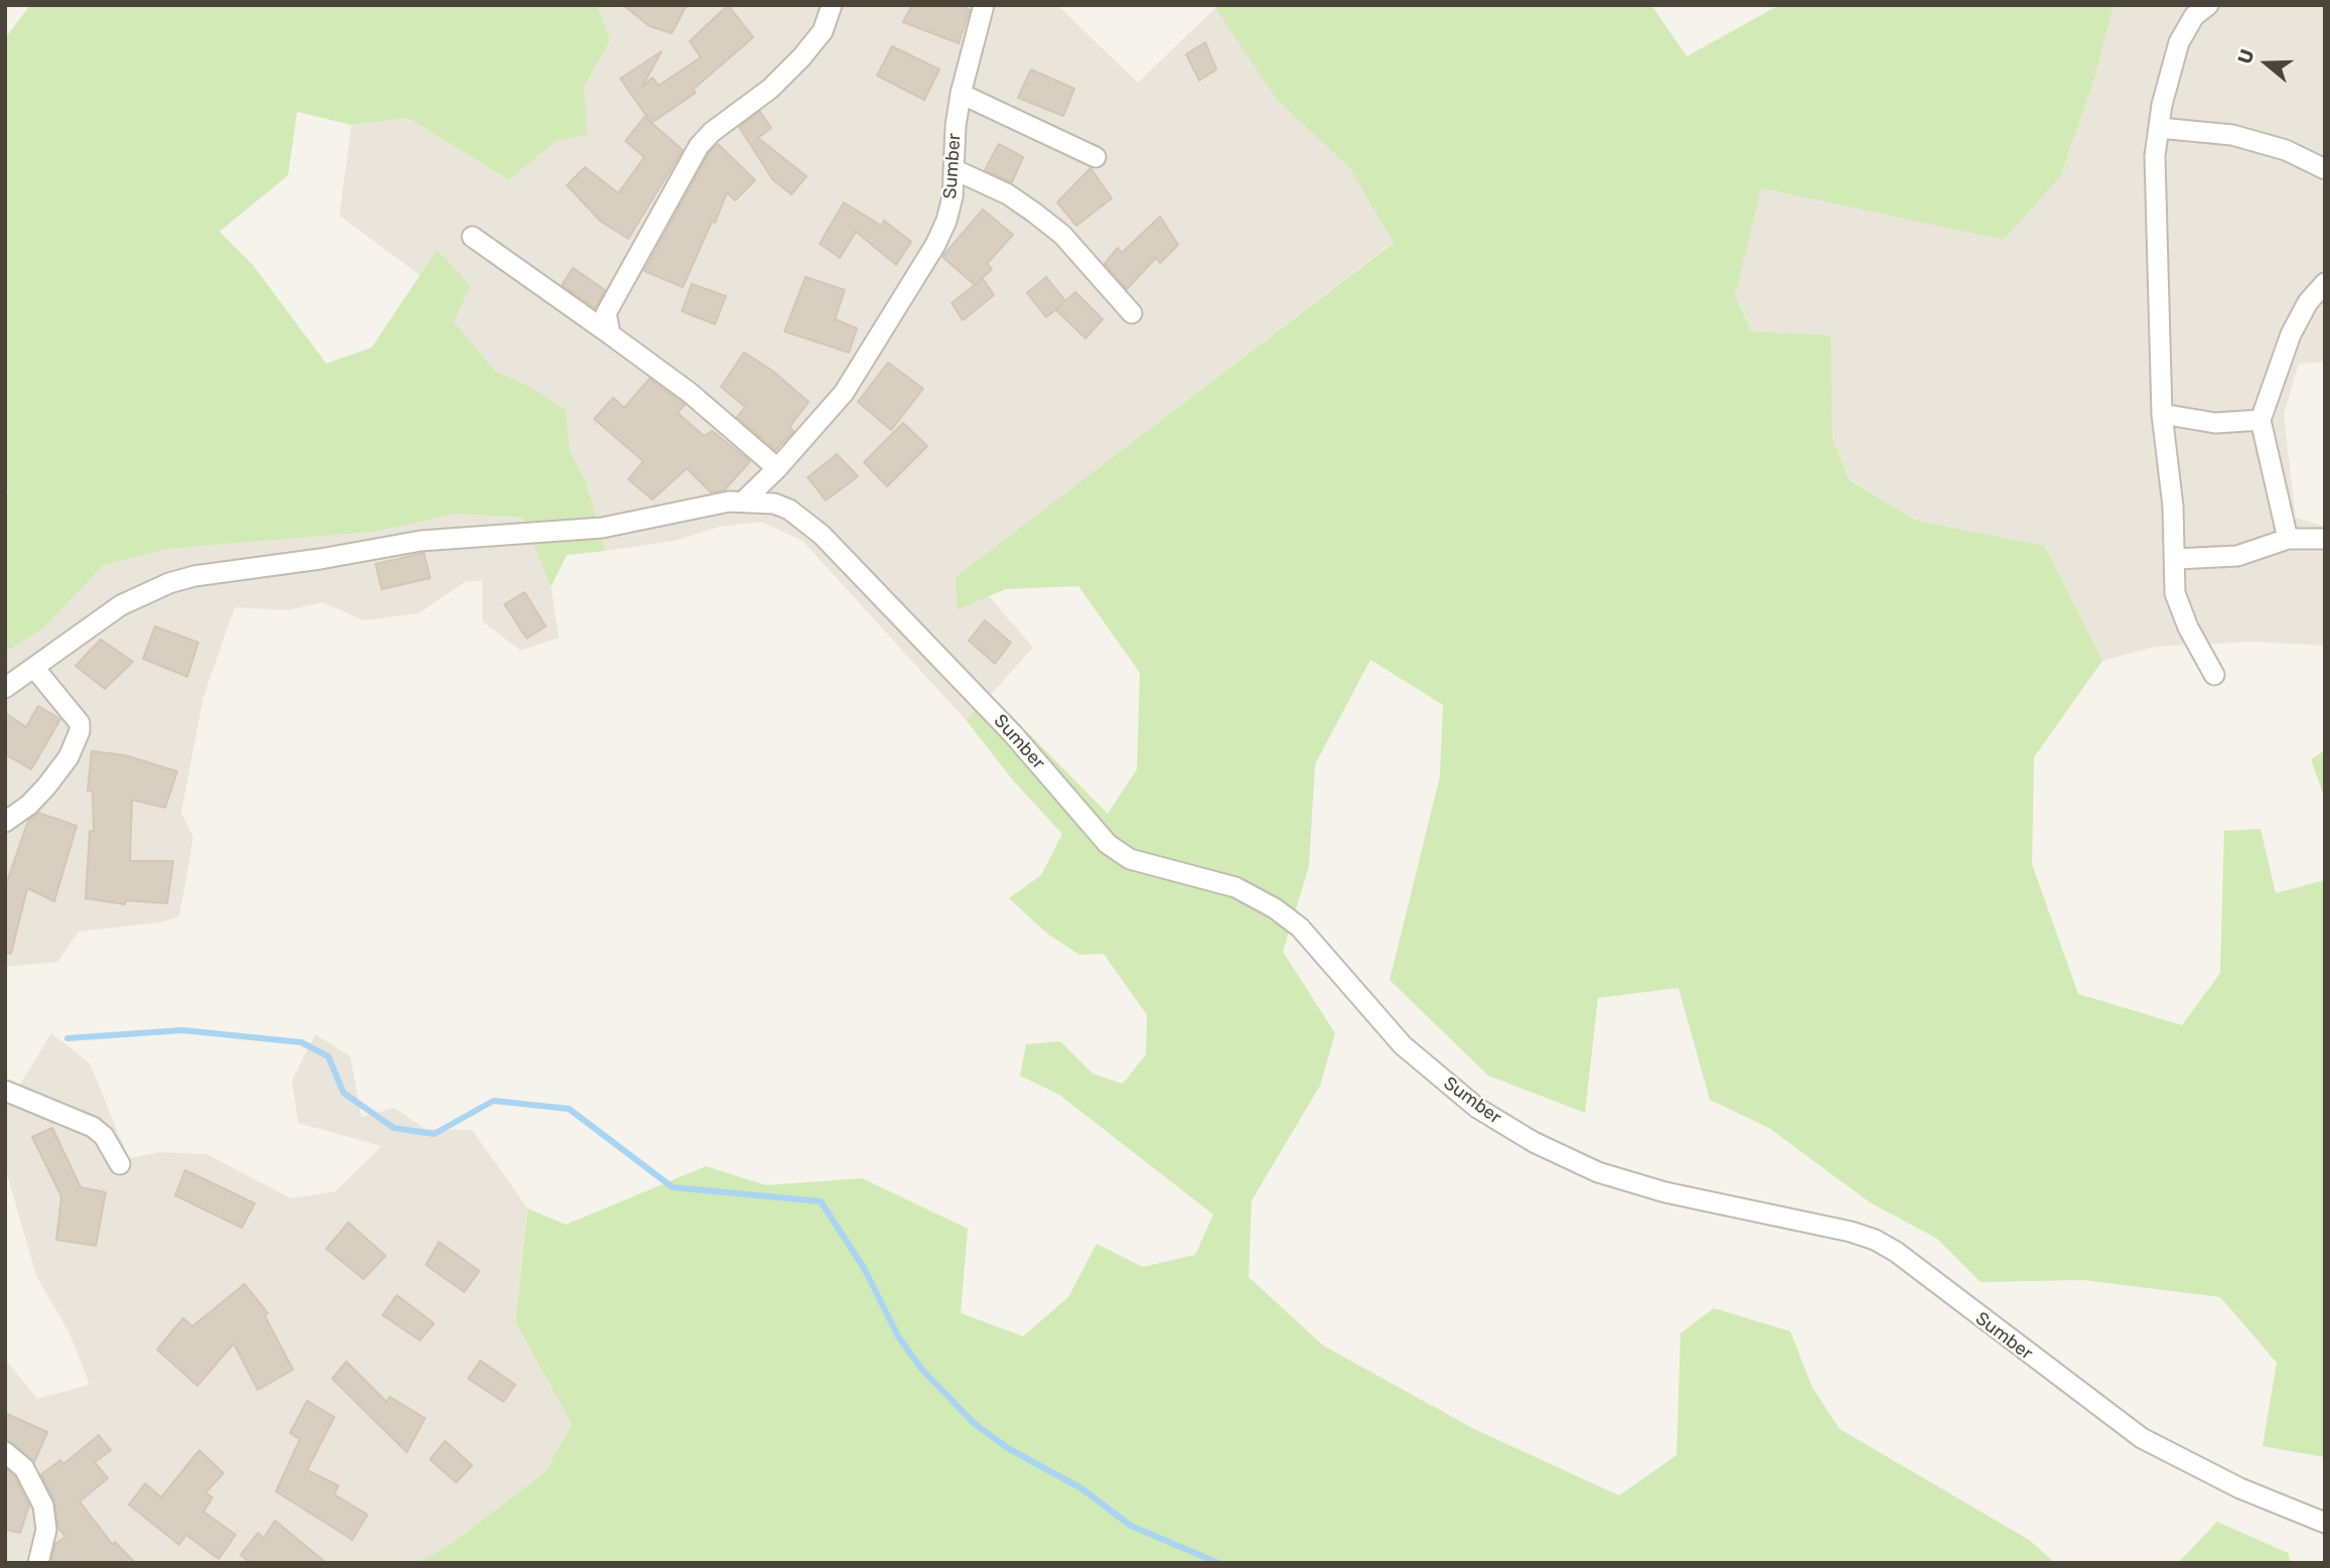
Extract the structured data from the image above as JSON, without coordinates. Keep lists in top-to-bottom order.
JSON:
{
  "streets": {
    "street": ["Sumber"]
  },
  "north": "left"
}
